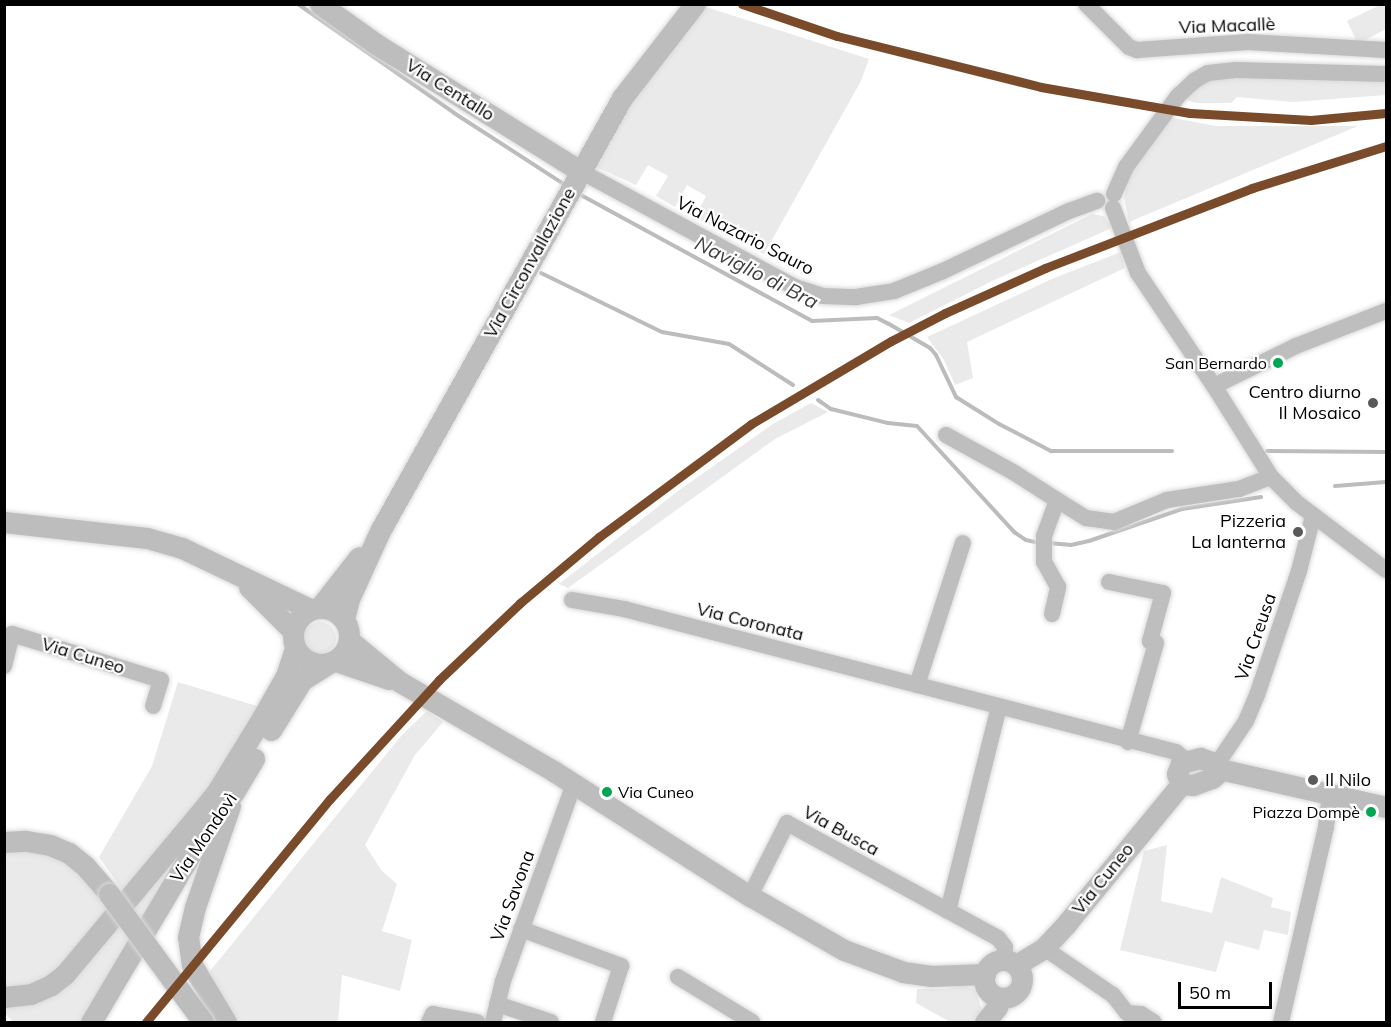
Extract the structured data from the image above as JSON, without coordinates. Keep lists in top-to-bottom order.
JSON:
{
  "streets": {
    "main road": [
      "Via Centallo",
      "Via Circonvallazione",
      "Via Cuneo",
      "Via Mondovì"
    ],
    "street": [
      "Via Macallè",
      "Via Nazario Sauro",
      "Via Coronata",
      "Via Creusa",
      "Via Busca",
      "Via Savona"
    ]
  },
  "crossings": [
    ["Via Centallo", "Via Nazario Sauro"],
    ["Via Centallo", "Via Circonvallazione"],
    ["Via Nazario Sauro", "Via Circonvallazione"],
    ["Via Circonvallazione", "Via Mondovì"],
    ["Via Cuneo", "Via Busca"]
  ],
  "water": ["Naviglio di Bra"],
  "places": [
    "San Bernardo",
    "Centro diurno Il Mosaico",
    "Pizzeria La lanterna",
    "Il Nilo",
    "Via Cuneo",
    "Piazza Dompè"
  ],
  "scale_bar": "50 m"
}
